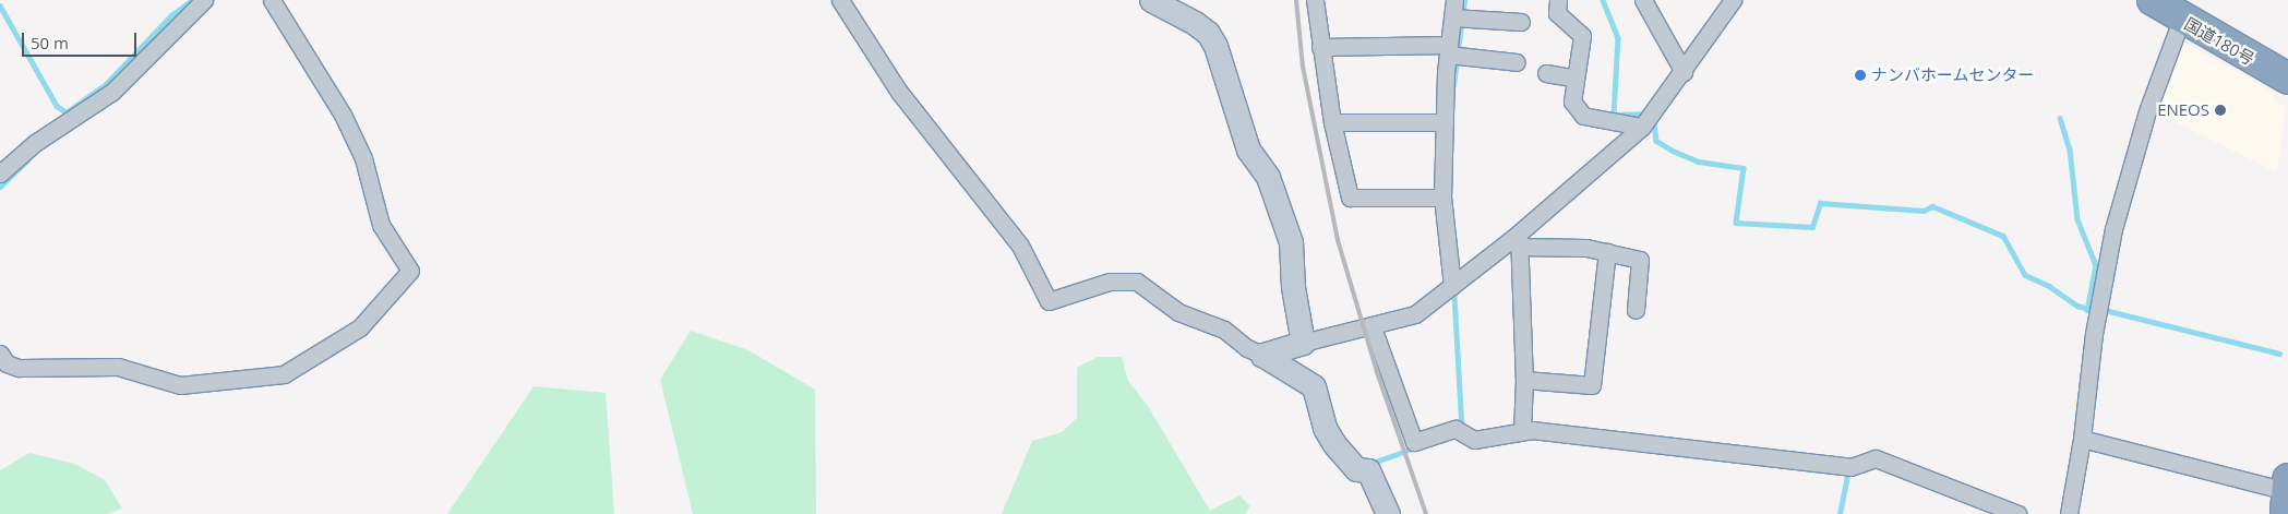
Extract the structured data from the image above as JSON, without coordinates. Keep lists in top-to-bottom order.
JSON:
{
  "streets": {
    "highway": ["国道180号"]
  },
  "places": ["ナンバホームセンター", "ENEOS"],
  "scale_bar": "50 m"
}
